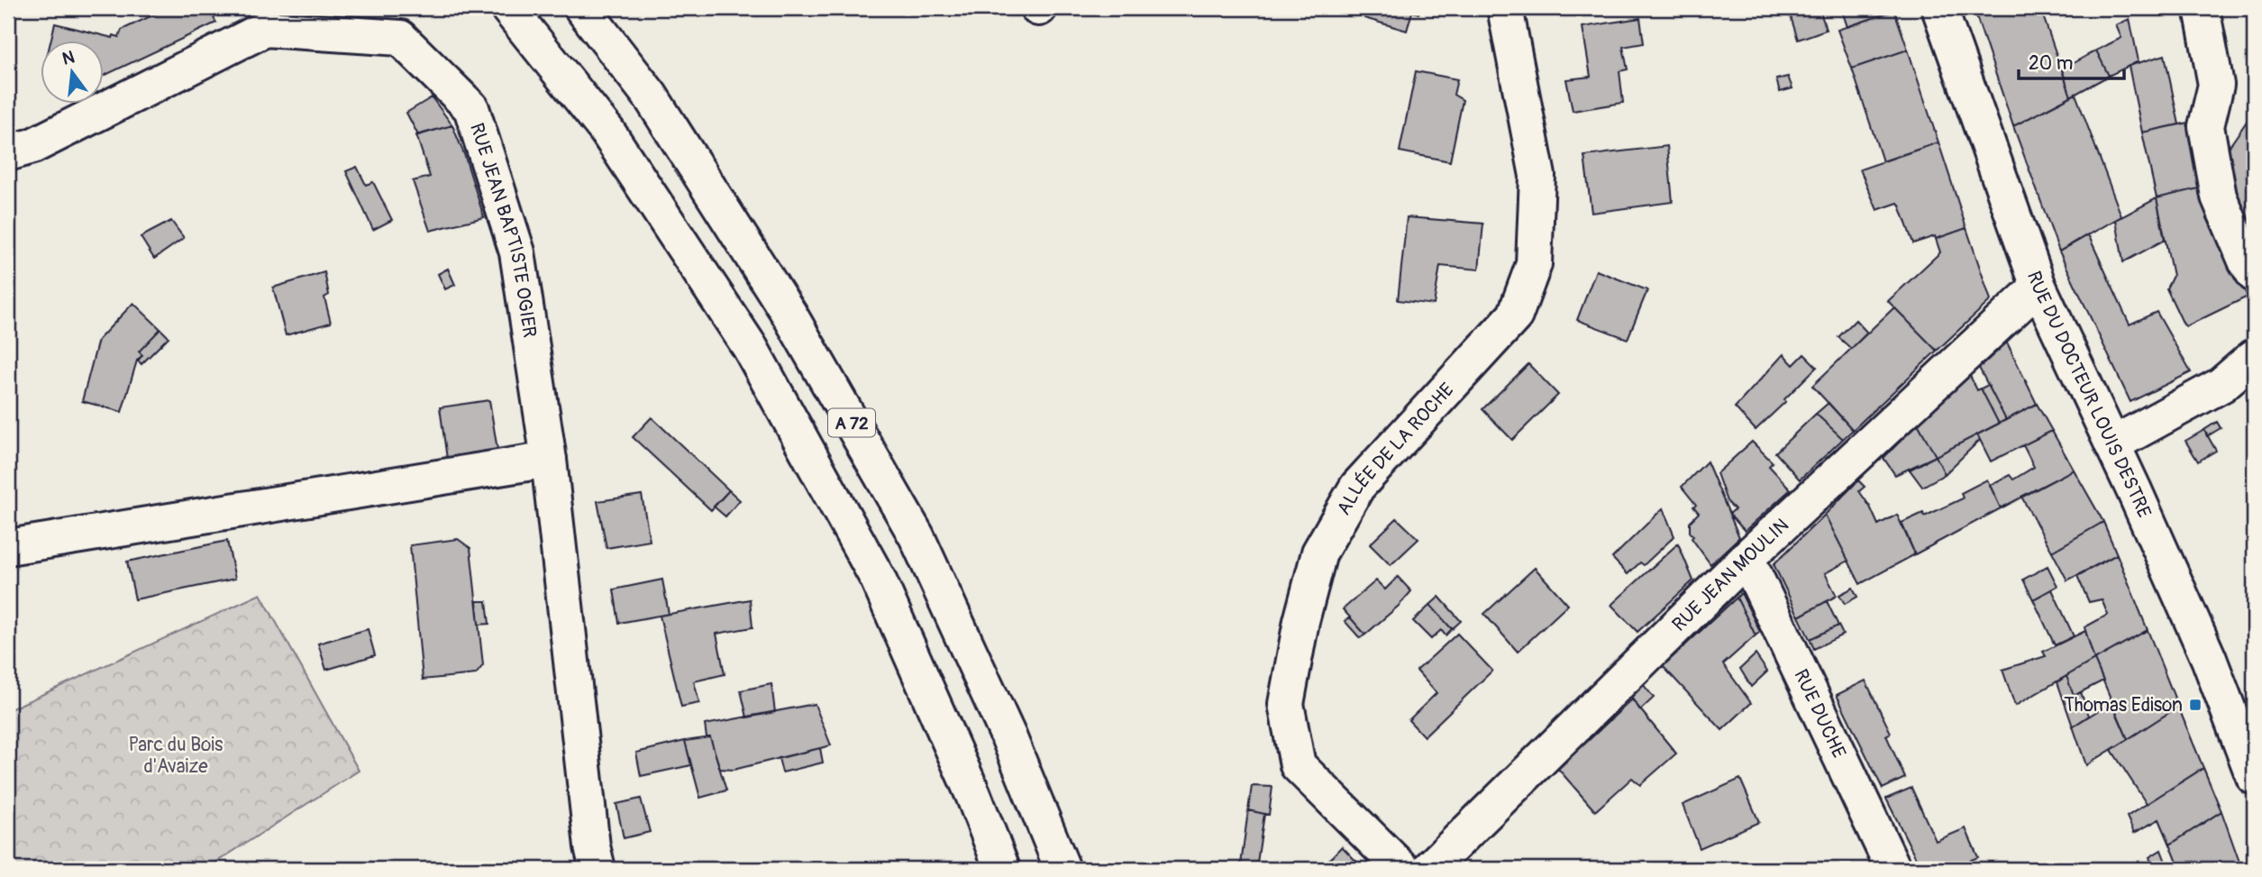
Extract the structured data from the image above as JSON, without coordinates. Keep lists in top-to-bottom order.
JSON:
{
  "streets": {
    "main road": [
      "RUE JEAN BAPTISTE OGIER",
      "RUE DU DOCTEUR LOUIS DESTRE",
      "A 72",
      "ALLÉE DE LA ROCHE",
      "RUE JEAN MOULIN",
      "RUE DUCHE"
    ]
  },
  "crossings": [
    ["RUE DU DOCTEUR LOUIS DESTRE", "RUE JEAN MOULIN"],
    ["RUE JEAN MOULIN", "RUE DUCHE"]
  ],
  "parks": ["Parc du Bois d'Avaize"],
  "places": {
    "transit": ["Thomas Edison"]
  },
  "scale_bar": "20 m",
  "north": "top"
}
